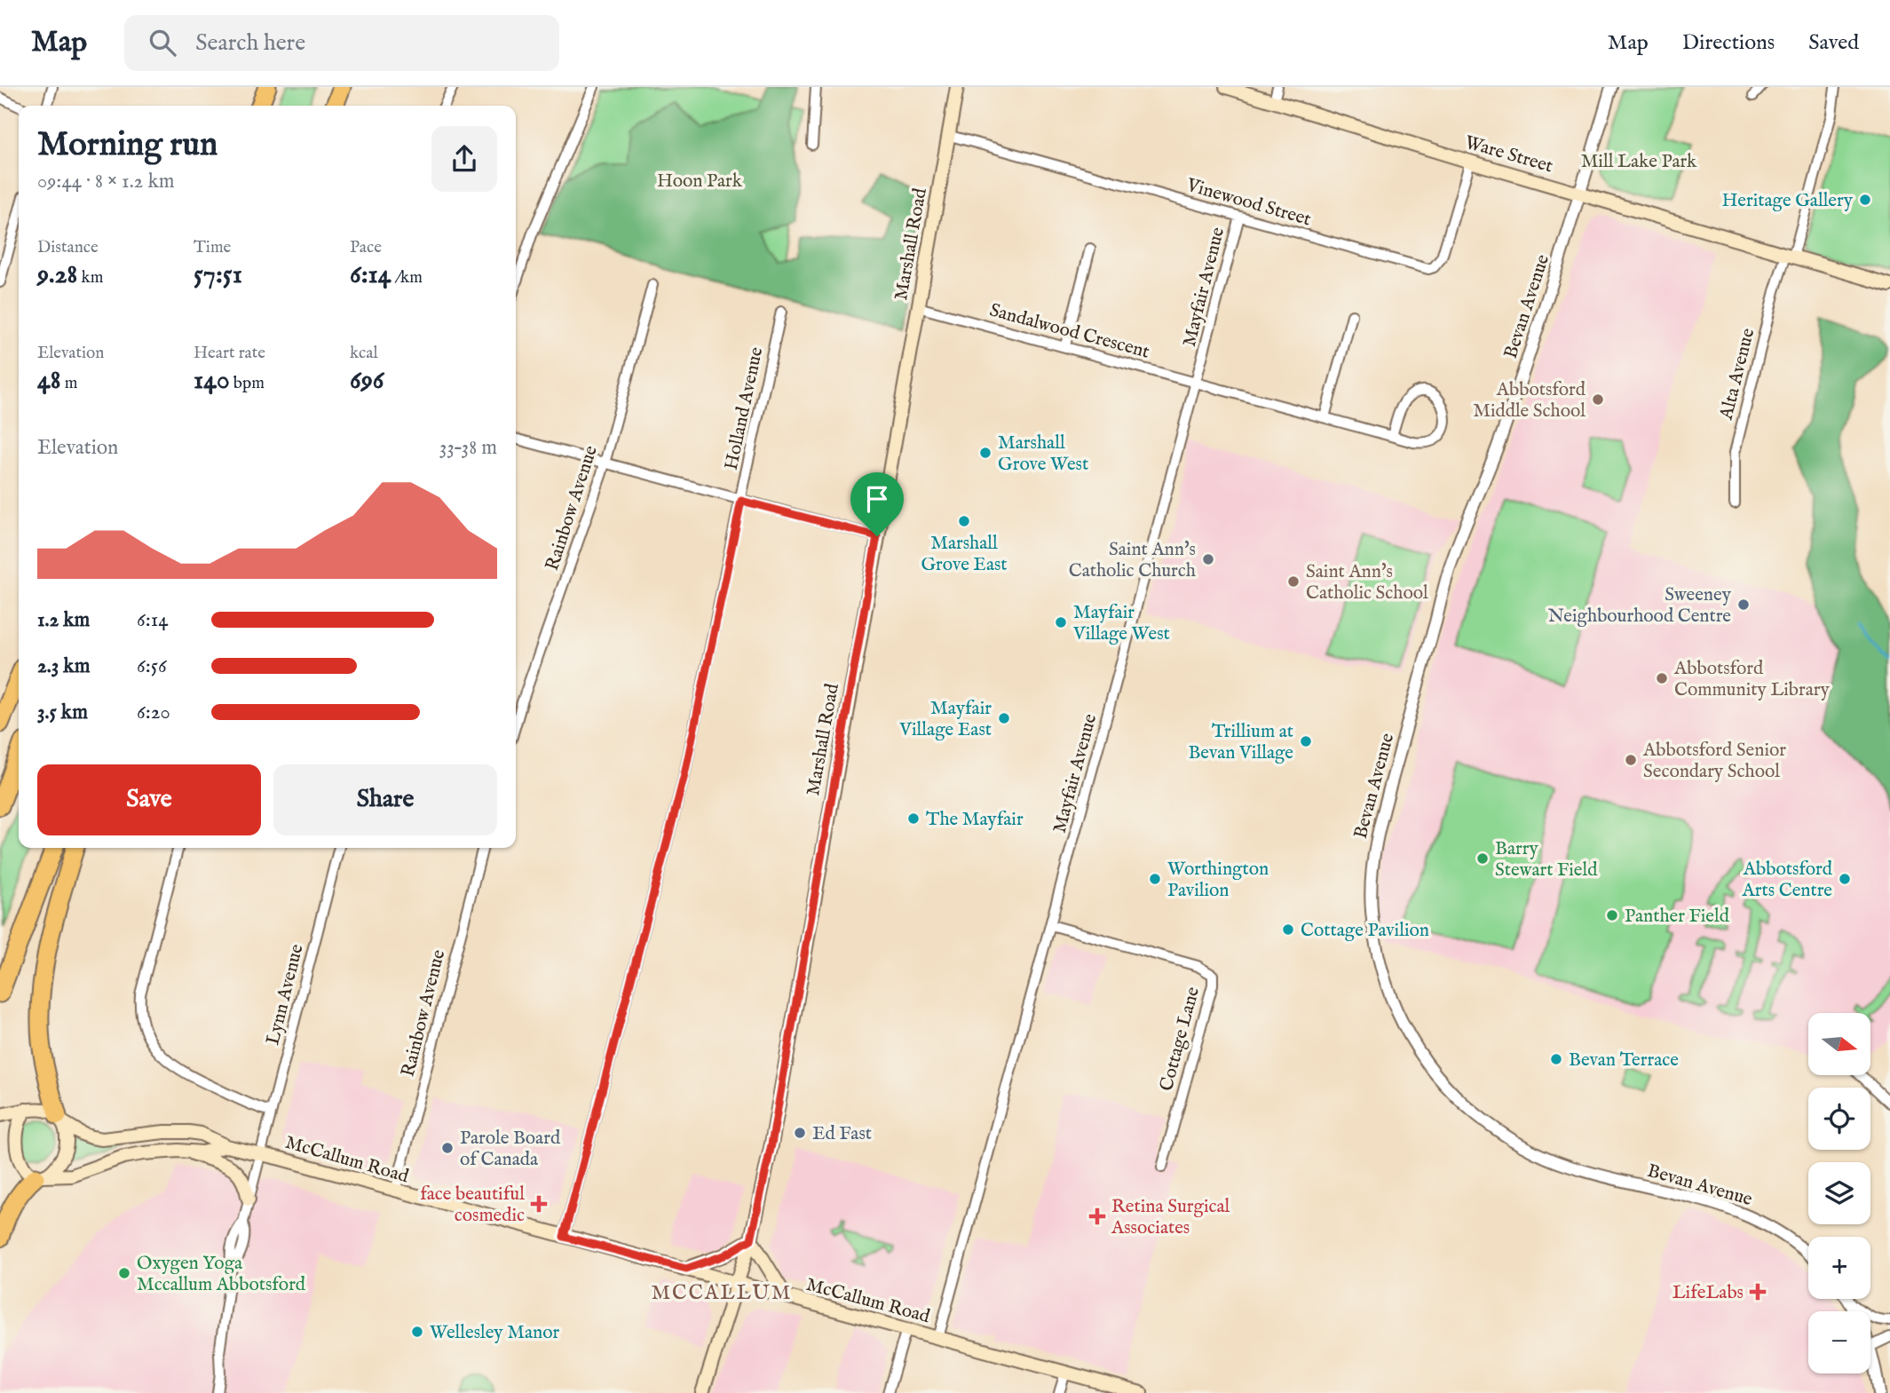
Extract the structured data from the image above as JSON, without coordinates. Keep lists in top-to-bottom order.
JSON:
{
  "streets": {
    "main road": ["Ware Street", "Marshall Road", "McCallum Road"],
    "street": [
      "Vinewood Street",
      "Mayfair Avenue",
      "Bevan Avenue",
      "Sandalwood Crescent",
      "Alta Avenue",
      "Holland Avenue",
      "Rainbow Avenue",
      "Lynn Avenue",
      "Cottage Lane"
    ]
  },
  "crossings": [
    ["Ware Street", "Vinewood Street"],
    ["Ware Street", "Bevan Avenue"],
    ["Ware Street", "Alta Avenue"],
    ["Vinewood Street", "Marshall Road"],
    ["Vinewood Street", "Mayfair Avenue"],
    ["Marshall Road", "Sandalwood Crescent"],
    ["Marshall Road", "McCallum Road"],
    ["Mayfair Avenue", "Sandalwood Crescent"],
    ["Mayfair Avenue", "Cottage Lane"],
    ["Mayfair Avenue", "McCallum Road"],
    ["Holland Avenue", "McCallum Road"],
    ["Rainbow Avenue", "McCallum Road"],
    ["Lynn Avenue", "McCallum Road"]
  ],
  "districts": ["MCCALLUM"],
  "parks": ["Mill Lake Park", "Hoon Park"],
  "places": {
    "other": [
      "Heritage Gallery",
      "Abbotsford Middle School",
      "Marshall Grove West",
      "Marshall Grove East",
      "Saint Ann's Catholic Church",
      "Saint Ann's Catholic School",
      "Sweeney Neighbourhood Centre",
      "Mayfair Village West",
      "Abbotsford Community Library",
      "Mayfair Village East",
      "Trillium at Bevan Village",
      "Abbotsford Senior Secondary School",
      "The Mayfair",
      "Barry Stewart Field",
      "Worthington Pavilion",
      "Abbotsford Arts Centre",
      "Panther Field",
      "Cottage Pavilion",
      "Bevan Terrace",
      "Ed Fast",
      "Parole Board of Canada",
      "Oxygen Yoga Mccallum Abbotsford",
      "Wellesley Manor"
    ],
    "health": ["face beautiful cosmedic", "Retina Surgical Associates", "LifeLabs"]
  },
  "north": "right",
  "page": {
    "header": "Map",
    "search": "Search here",
    "nav": ["Map", "Directions", "Saved"],
    "heading": ["Morning run", "09:44 · 8 × 1.2 km"],
    "stats": [
      ["Distance", "9.28 km"],
      ["Time", "57:51"],
      ["Pace", "6:14 /km"],
      ["Elevation", "48 m"],
      ["Heart rate", "140 bpm"],
      ["kcal", "696"]
    ],
    "chart": ["Elevation", "33–38 m"],
    "list": [
      {
        "name": "1.2 km",
        "note": "6:14"
      },
      {
        "name": "2.3 km",
        "note": "6:56"
      },
      {
        "name": "3.5 km",
        "note": "6:20"
      }
    ],
    "buttons": ["Save", "Share"],
    "map_buttons": ["+", "−"]
  }
}
